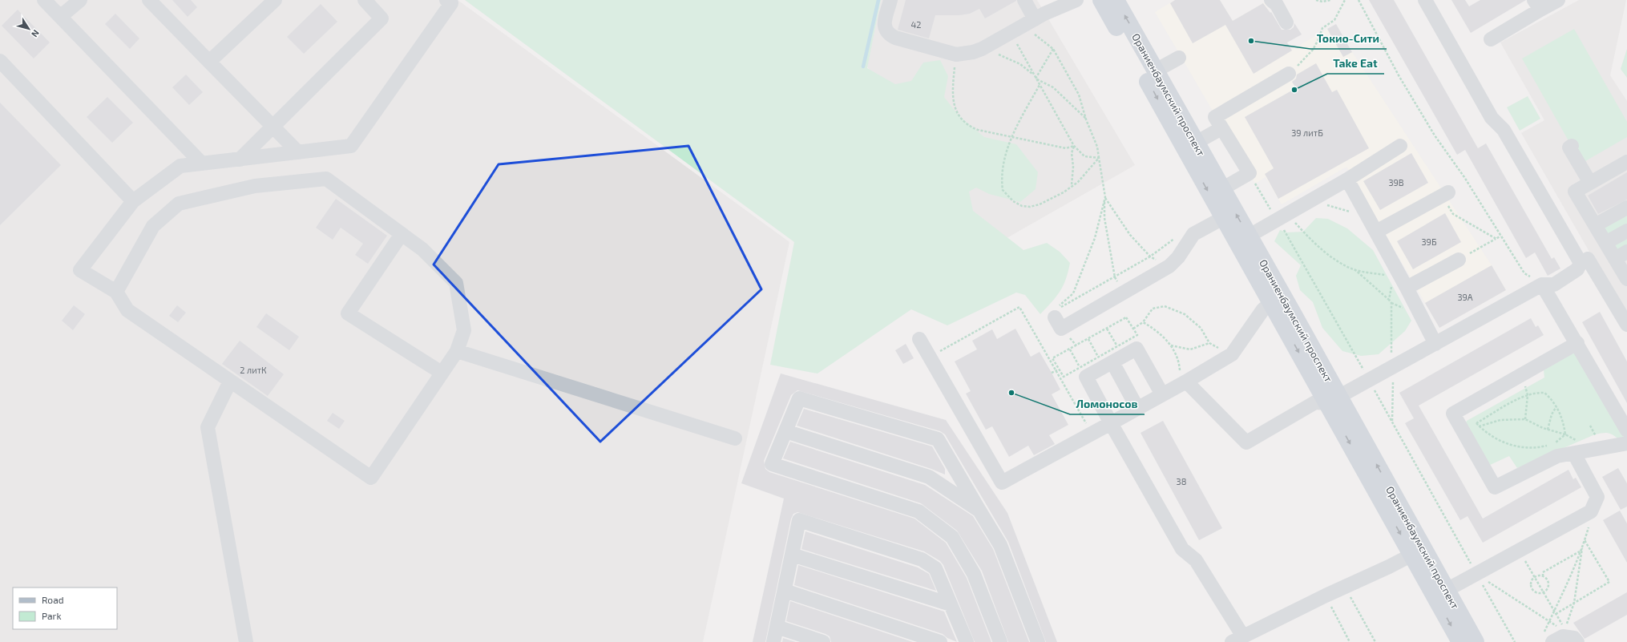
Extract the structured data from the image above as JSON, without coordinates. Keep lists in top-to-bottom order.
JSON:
{
  "streets": {
    "main road": ["Ораниенбаумский проспект"]
  },
  "places": ["Токио-Сити", "Take Eat", "Ломоносов"],
  "house_numbers": [
    "42",
    "39 литБ",
    "39В",
    "39Б",
    "39А",
    "2 литК",
    "38"
  ],
  "legend": ["Road", "Park"],
  "north": "bottom right"
}
